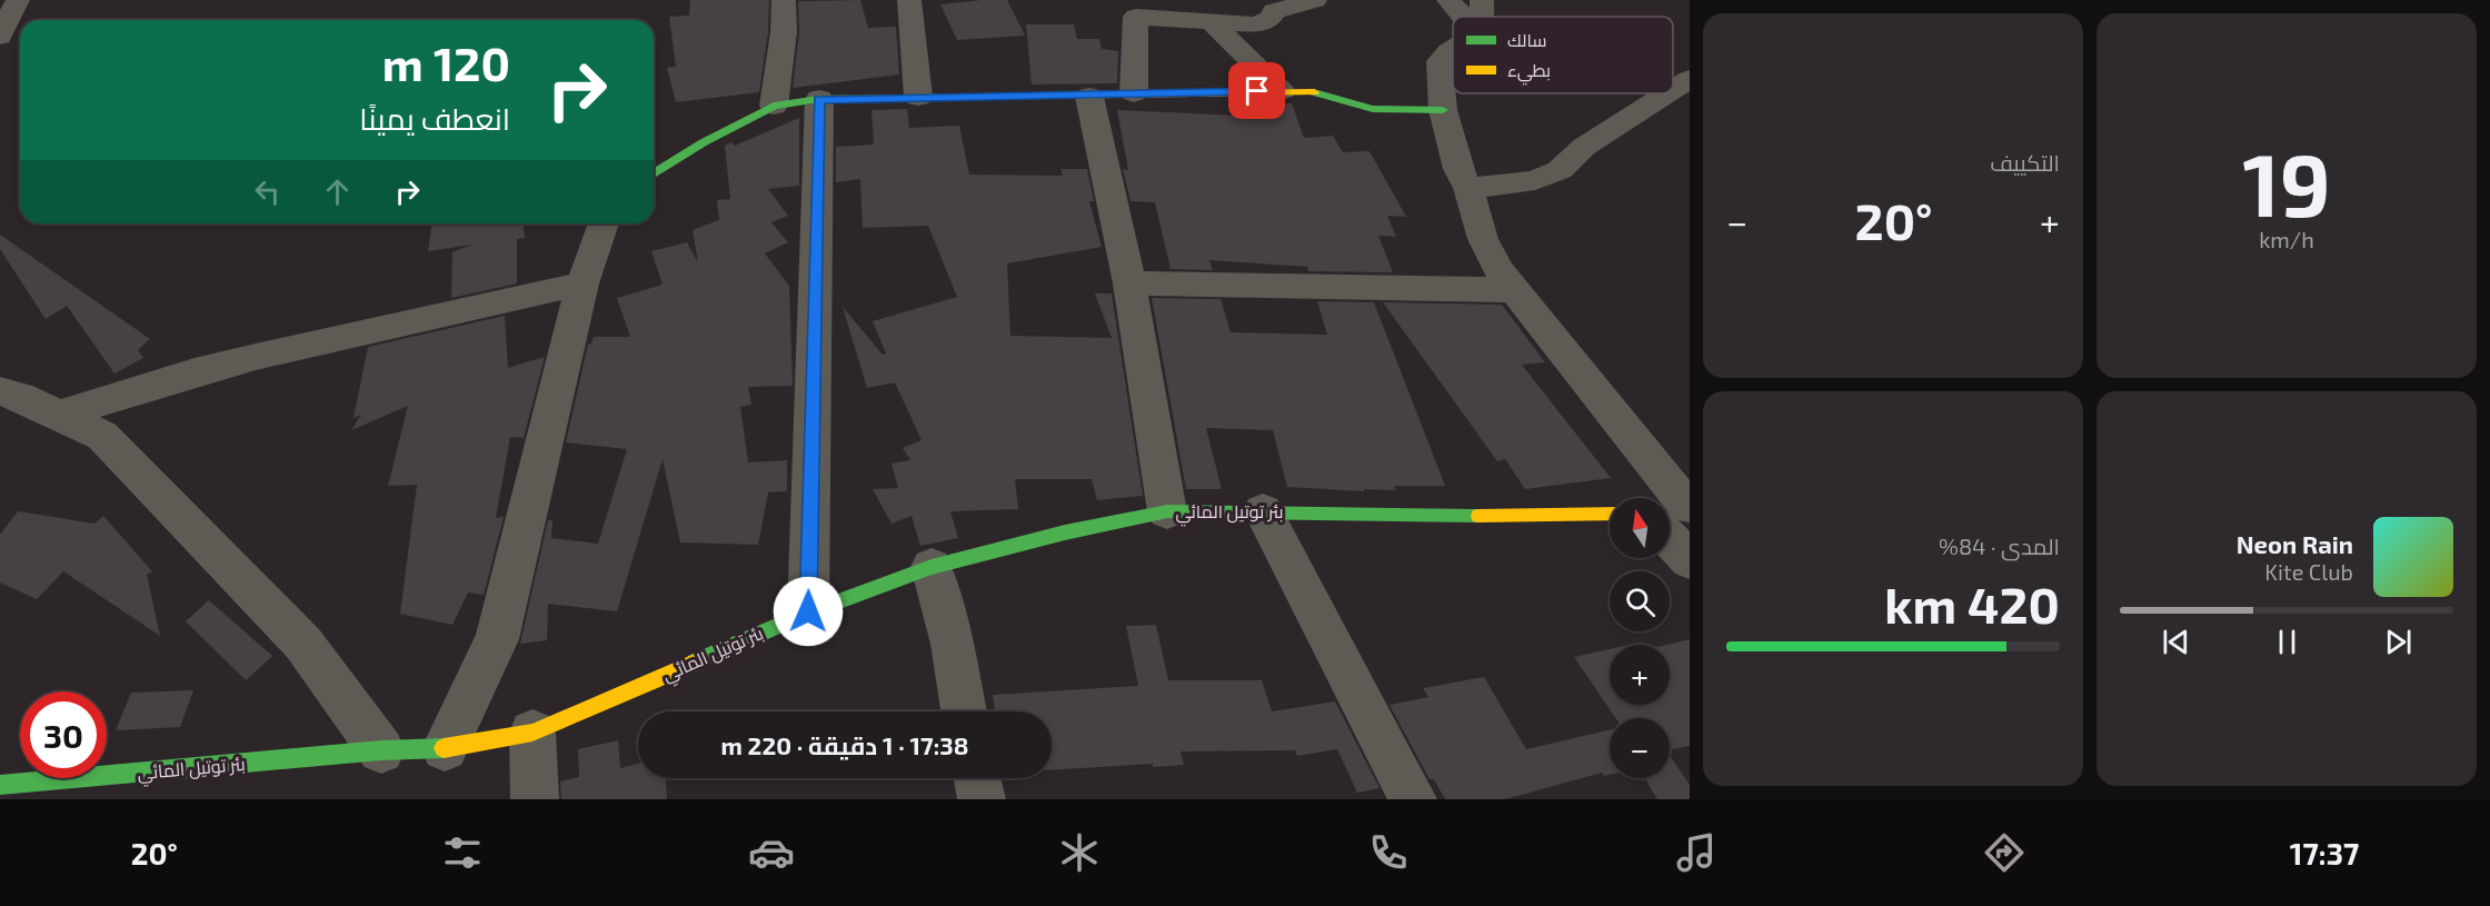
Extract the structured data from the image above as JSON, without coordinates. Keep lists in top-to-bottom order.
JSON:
{
  "streets": {
    "street": ["بئر توتيل المائي"]
  },
  "legend": ["سالك", "بطيء"],
  "north": "top",
  "page": {
    "tile": [
      ["19", "km/h"],
      "التكييف",
      ["المدى · 84%", "420 km"]
    ],
    "turn": ["120 m", "انعطف يمينًا"],
    "heat": ["−", "20°", "+"],
    "map_buttons": ["+", "−"],
    "song": ["Neon Rain", "Kite Club"],
    "limit": "30",
    "trip": "17:38 · 1 دقيقة · 220 m",
    "tabs": ["17:37", "20°"]
  }
}
